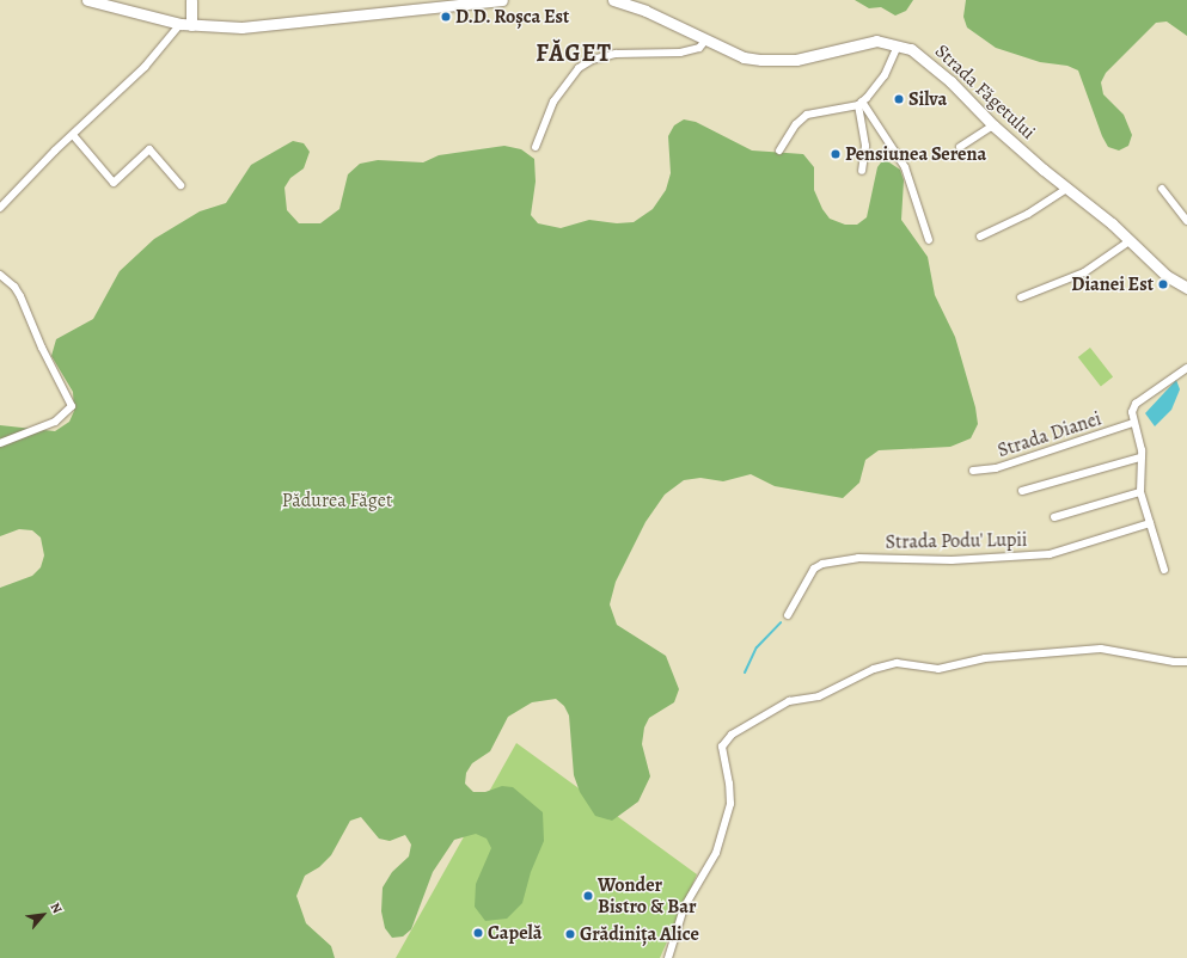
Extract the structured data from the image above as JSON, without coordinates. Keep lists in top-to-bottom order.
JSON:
{
  "streets": {
    "main road": ["Strada Făgetului"],
    "street": ["Strada Dianei", "Strada Podu' Lupii"]
  },
  "districts": ["FĂGET"],
  "parks": ["Pădurea Făget"],
  "places": [
    "D.D. Roșca Est",
    "Silva",
    "Pensiunea Serena",
    "Dianei Est",
    "Wonder Bistro & Bar",
    "Capelă",
    "Grădinița Alice"
  ],
  "north": "top right"
}
